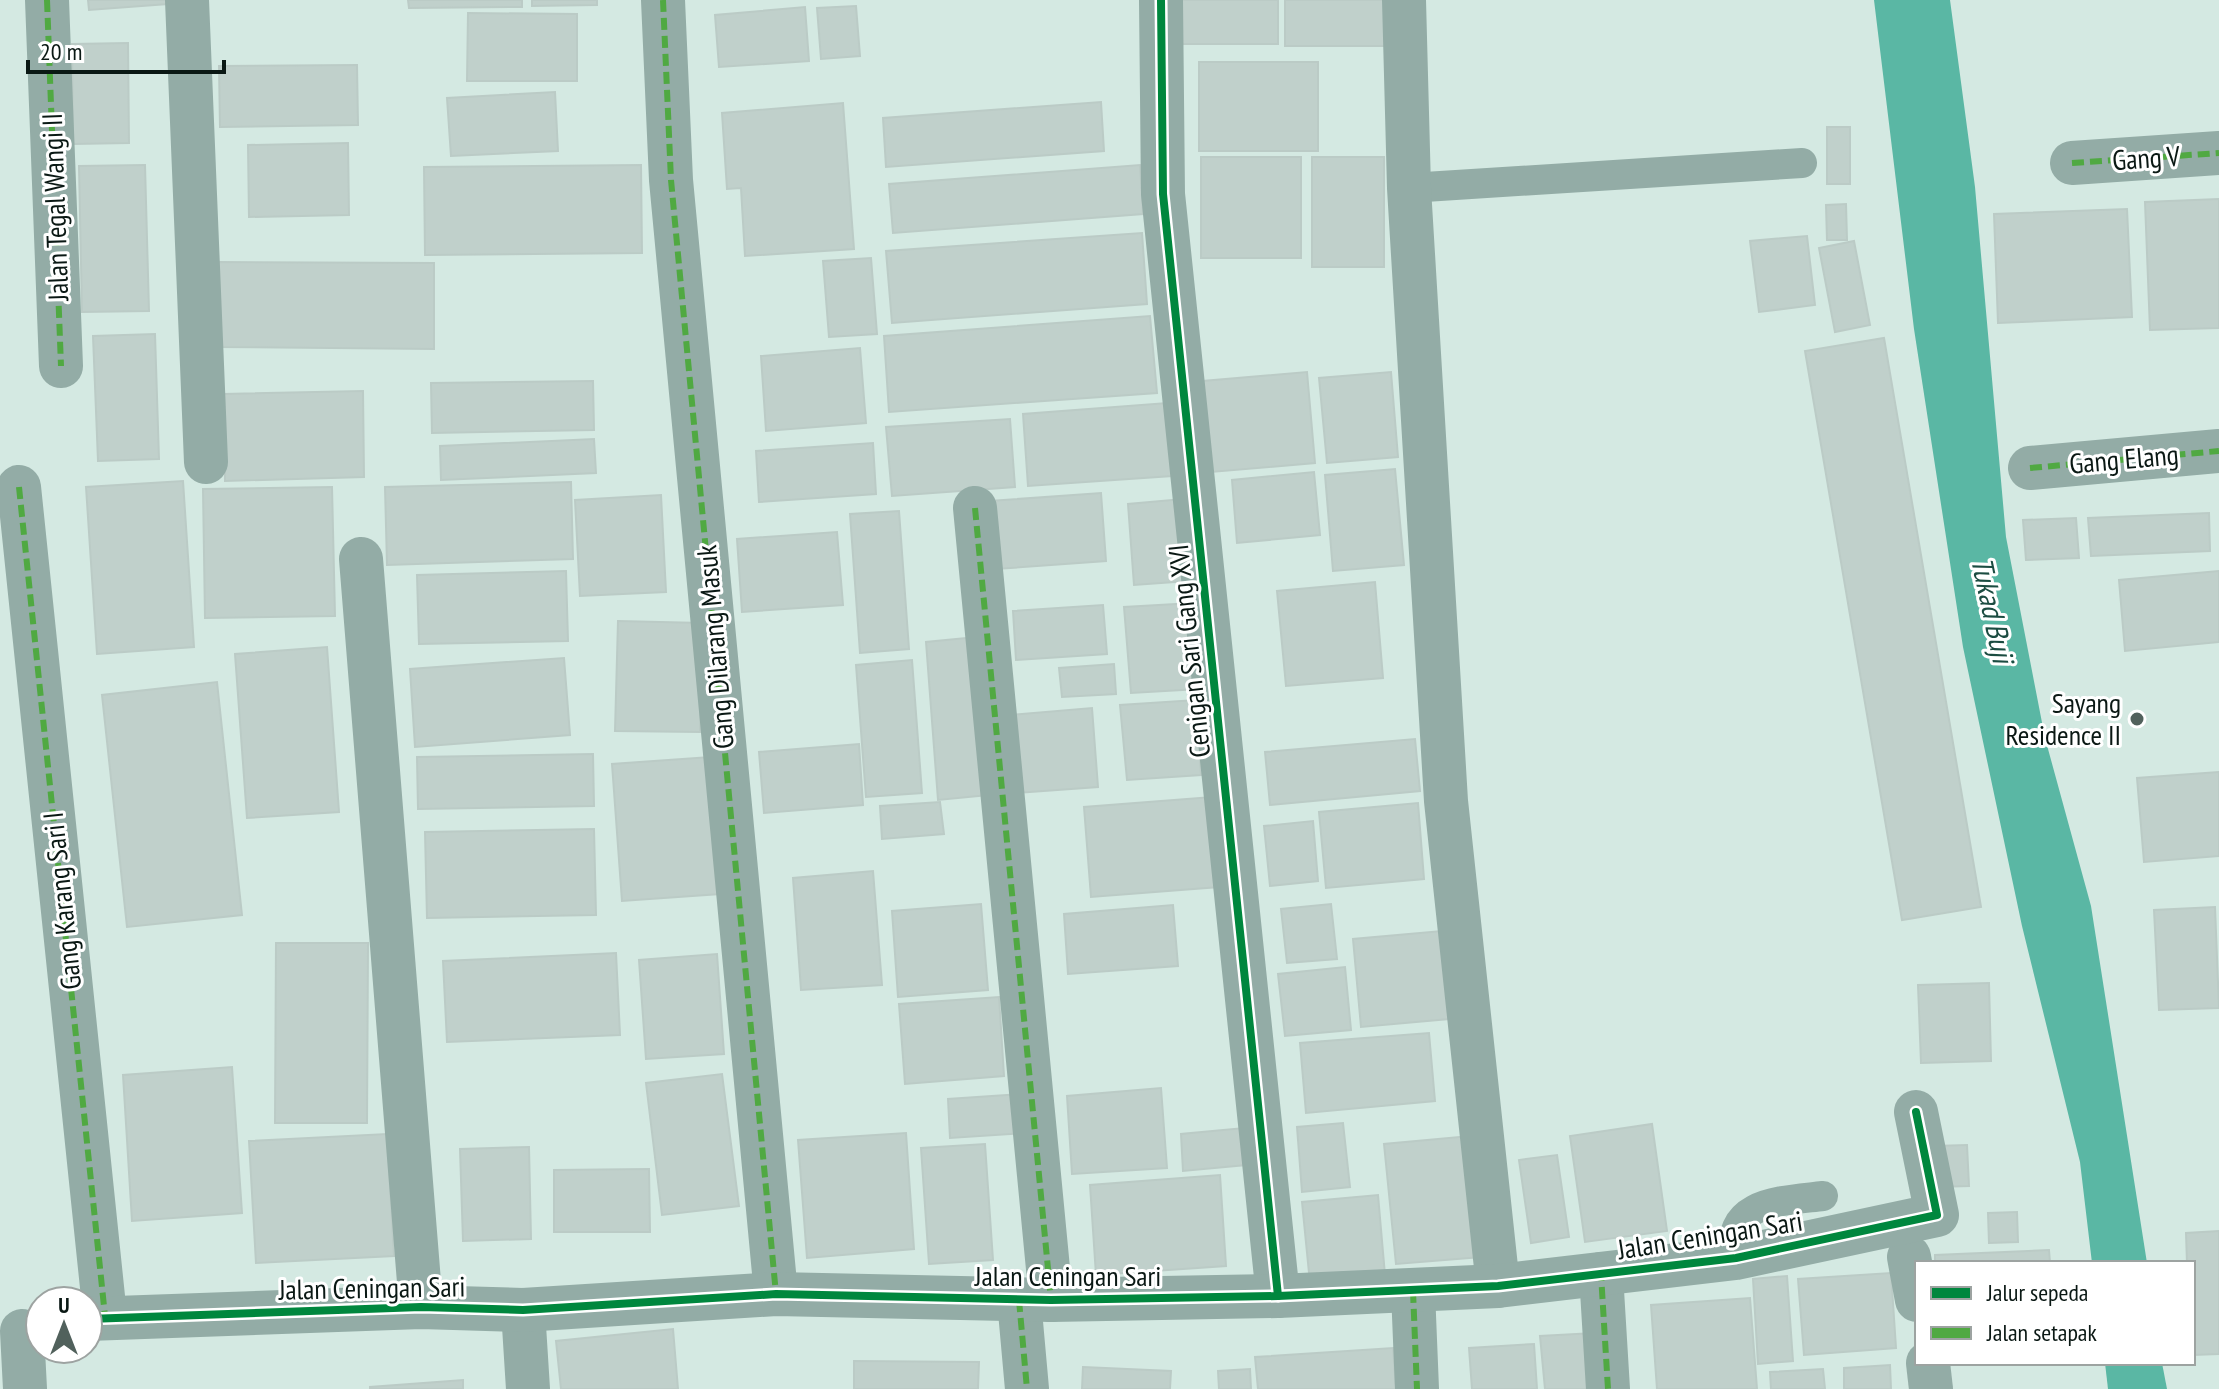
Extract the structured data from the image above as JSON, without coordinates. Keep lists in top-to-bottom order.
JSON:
{
  "streets": {
    "street": [
      "Gang V",
      "Jalan Tegal Wangi II",
      "Gang Elang",
      "Gang Dilarang Masuk",
      "Cenigan Sari Gang XVI",
      "Gang Karang Sari I",
      "Jalan Ceningan Sari"
    ]
  },
  "crossings": [
    ["Gang Dilarang Masuk", "Jalan Ceningan Sari"],
    ["Cenigan Sari Gang XVI", "Jalan Ceningan Sari"]
  ],
  "water": ["Tukad Buji"],
  "places": ["Sayang Residence II"],
  "legend": ["Jalur sepeda", "Jalan setapak"],
  "scale_bar": "20 m",
  "north": "top"
}
